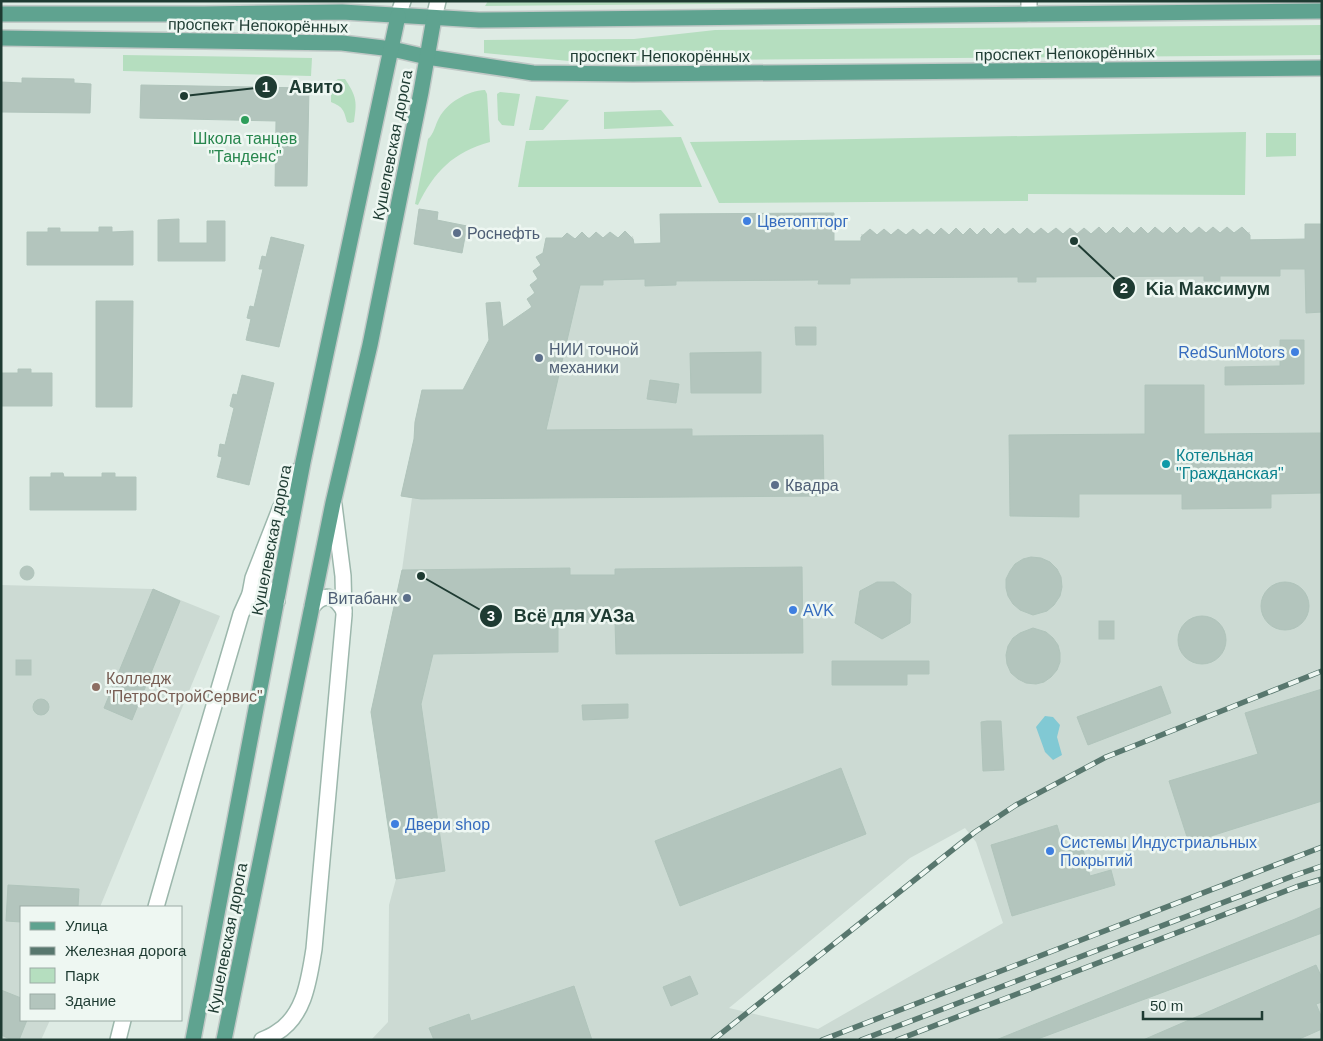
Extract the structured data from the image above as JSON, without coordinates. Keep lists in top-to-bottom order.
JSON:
{
  "streets": {
    "main road": ["проспект Непокорённых", "Кушелевская дорога"]
  },
  "crossings": [
    ["проспект Непокорённых", "Кушелевская дорога"]
  ],
  "places": [
    "Авито",
    "Школа танцев \"Танденс\"",
    "Цветоптторг",
    "Роснефть",
    "Kia Максимум",
    "RedSunMotors",
    "НИИ точной механики",
    "Котельная \"Гражданская\"",
    "Квадра",
    "Всё для УАЗа",
    "Витабанк",
    "AVK",
    "Колледж \"ПетроСтройСервис\"",
    "Двери shop",
    "Системы Индустриальных Покрытий"
  ],
  "legend": [
    "Улица",
    "Железная дорога",
    "Парк",
    "Здание"
  ],
  "scale_bar": "50 m"
}
